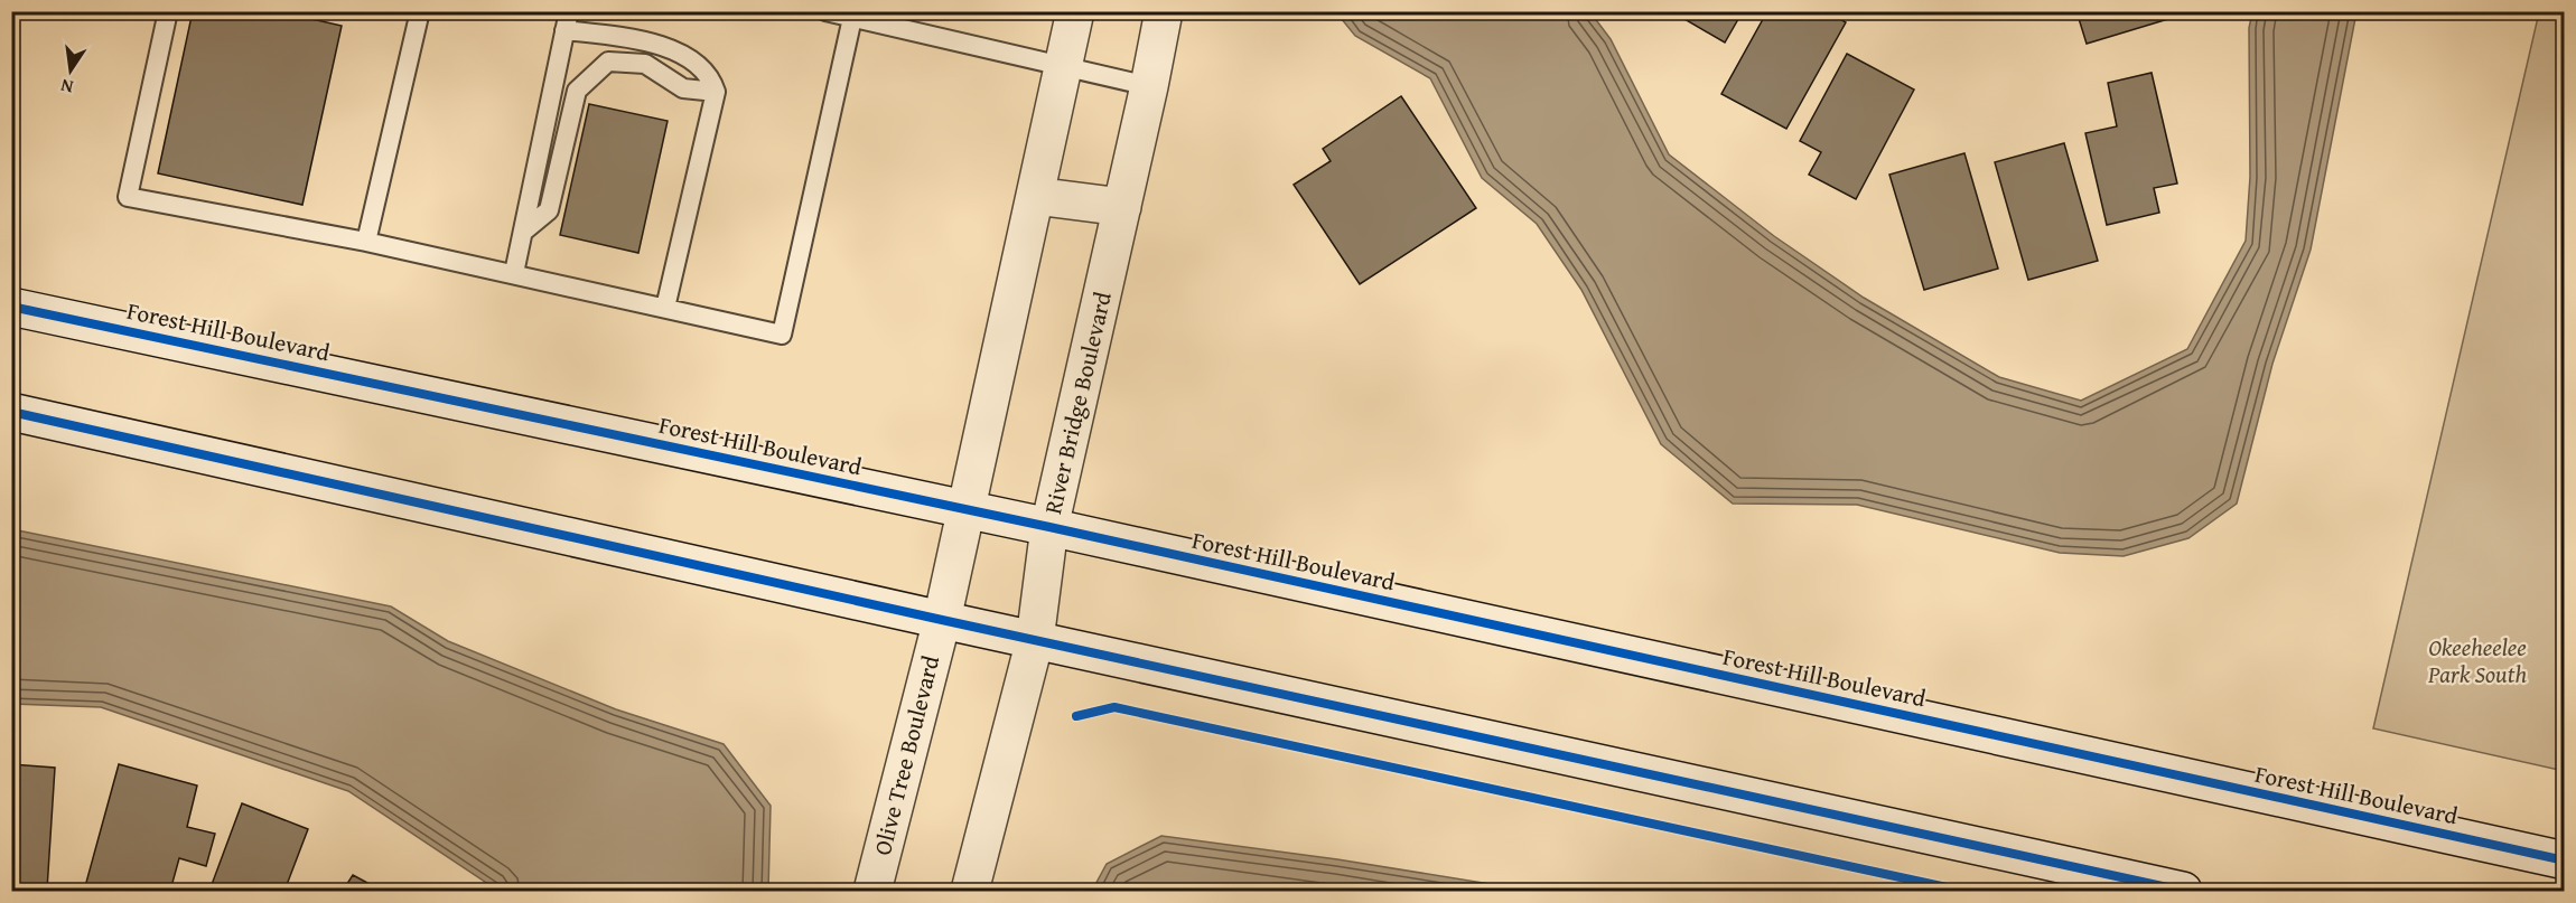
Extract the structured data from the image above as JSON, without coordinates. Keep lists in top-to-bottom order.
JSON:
{
  "streets": {
    "main road": ["Forest Hill Boulevard", "River Bridge Boulevard", "Olive Tree Boulevard"]
  },
  "crossings": [
    ["Forest Hill Boulevard", "River Bridge Boulevard"]
  ],
  "parks": ["Okeeheelee Park South"],
  "north": "bottom"
}
